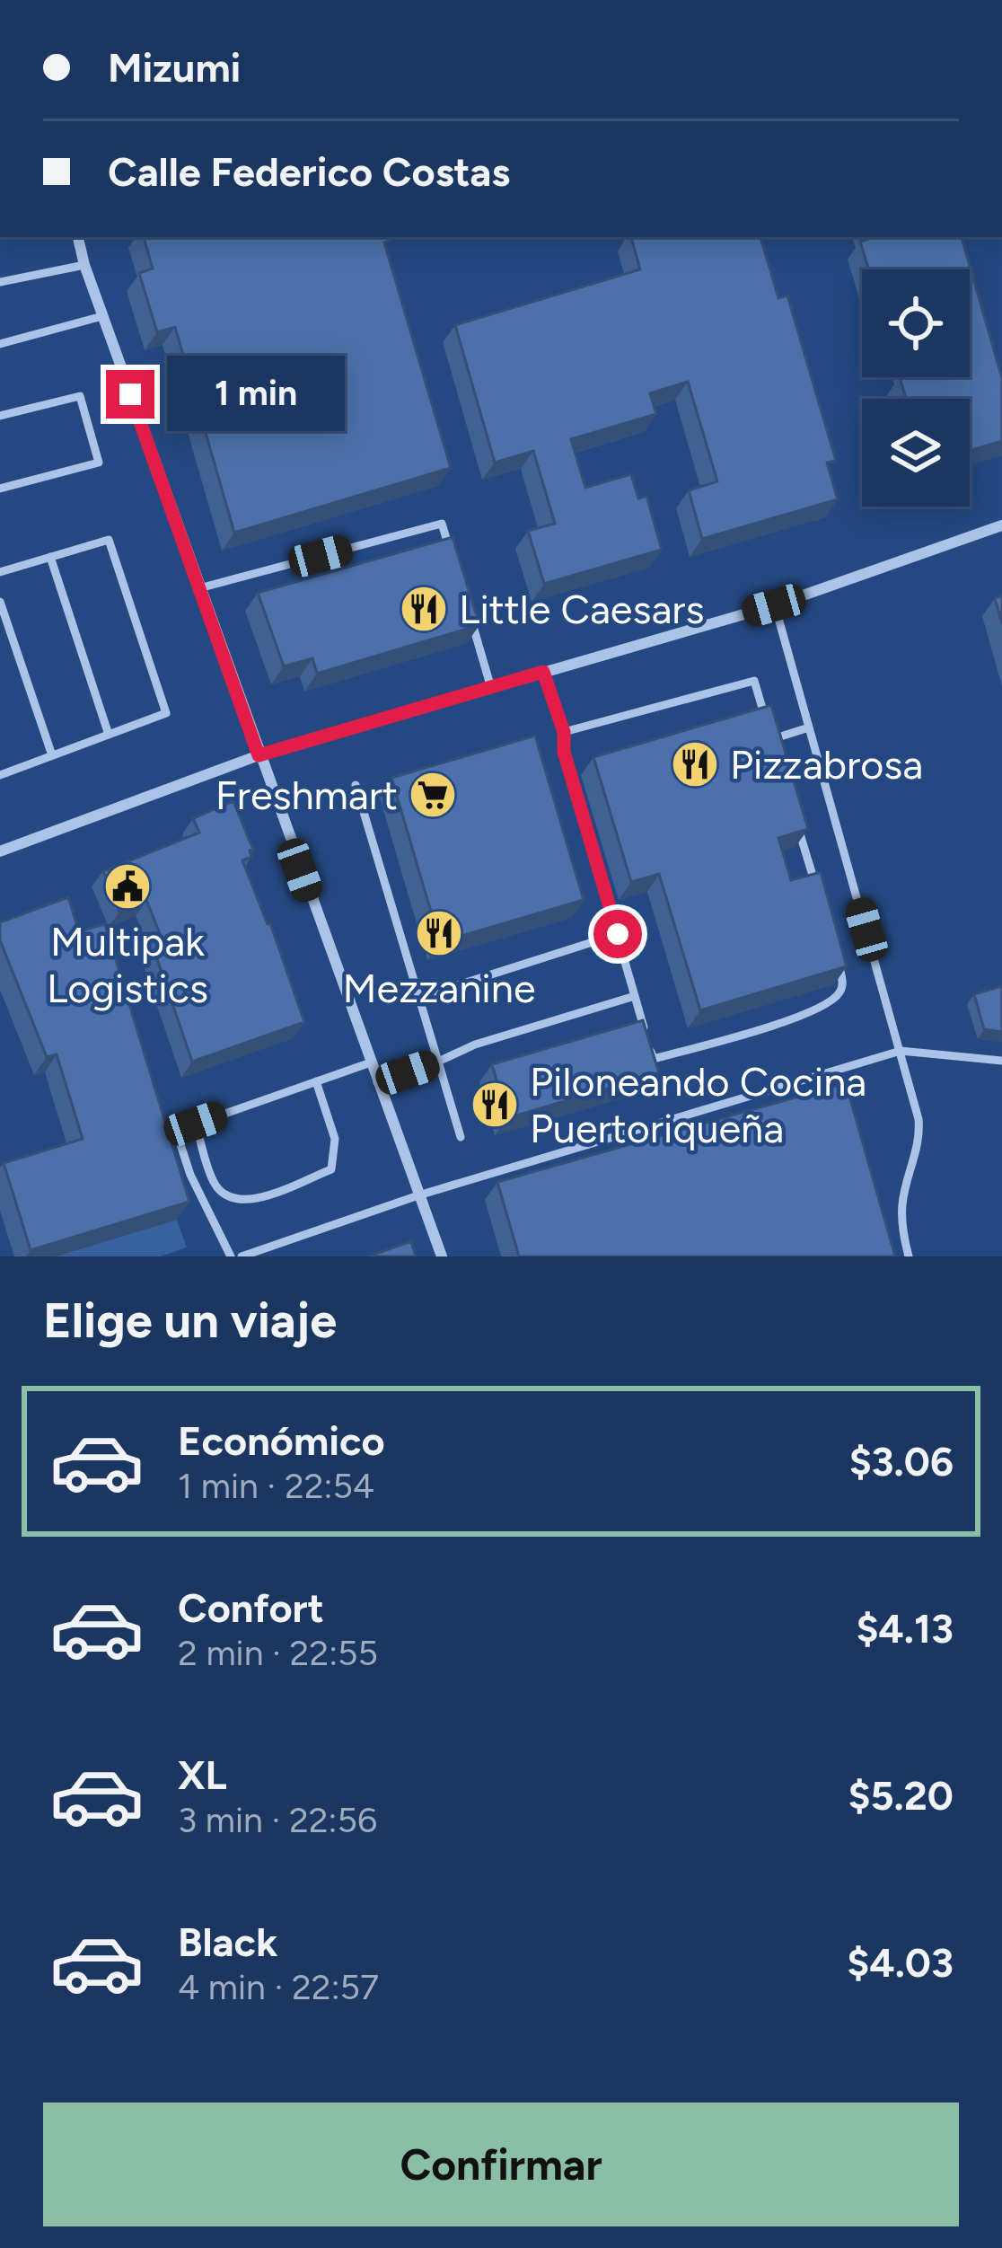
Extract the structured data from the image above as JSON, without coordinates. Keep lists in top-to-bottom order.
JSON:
{
  "places": {
    "restaurant": [
      "Little Caesars",
      "Pizzabrosa",
      "Mezzanine",
      "Piloneando Cocina Puertoriqueña"
    ],
    "supermarket": ["Freshmart"],
    "public building": ["Multipak Logistics"]
  },
  "page": {
    "banner": ["Mizumi", "Calle Federico Costas"],
    "bubble": "1 min",
    "heading": "Elige un viaje",
    "list": [
      {
        "name": "Económico",
        "note": "1 min · 22:54",
        "value": "$3.06"
      },
      {
        "name": "Confort",
        "note": "2 min · 22:55",
        "value": "$4.13"
      },
      {
        "name": "XL",
        "note": "3 min · 22:56",
        "value": "$5.20"
      },
      {
        "name": "Black",
        "note": "4 min · 22:57",
        "value": "$4.03"
      }
    ],
    "buttons": "Confirmar"
  }
}
